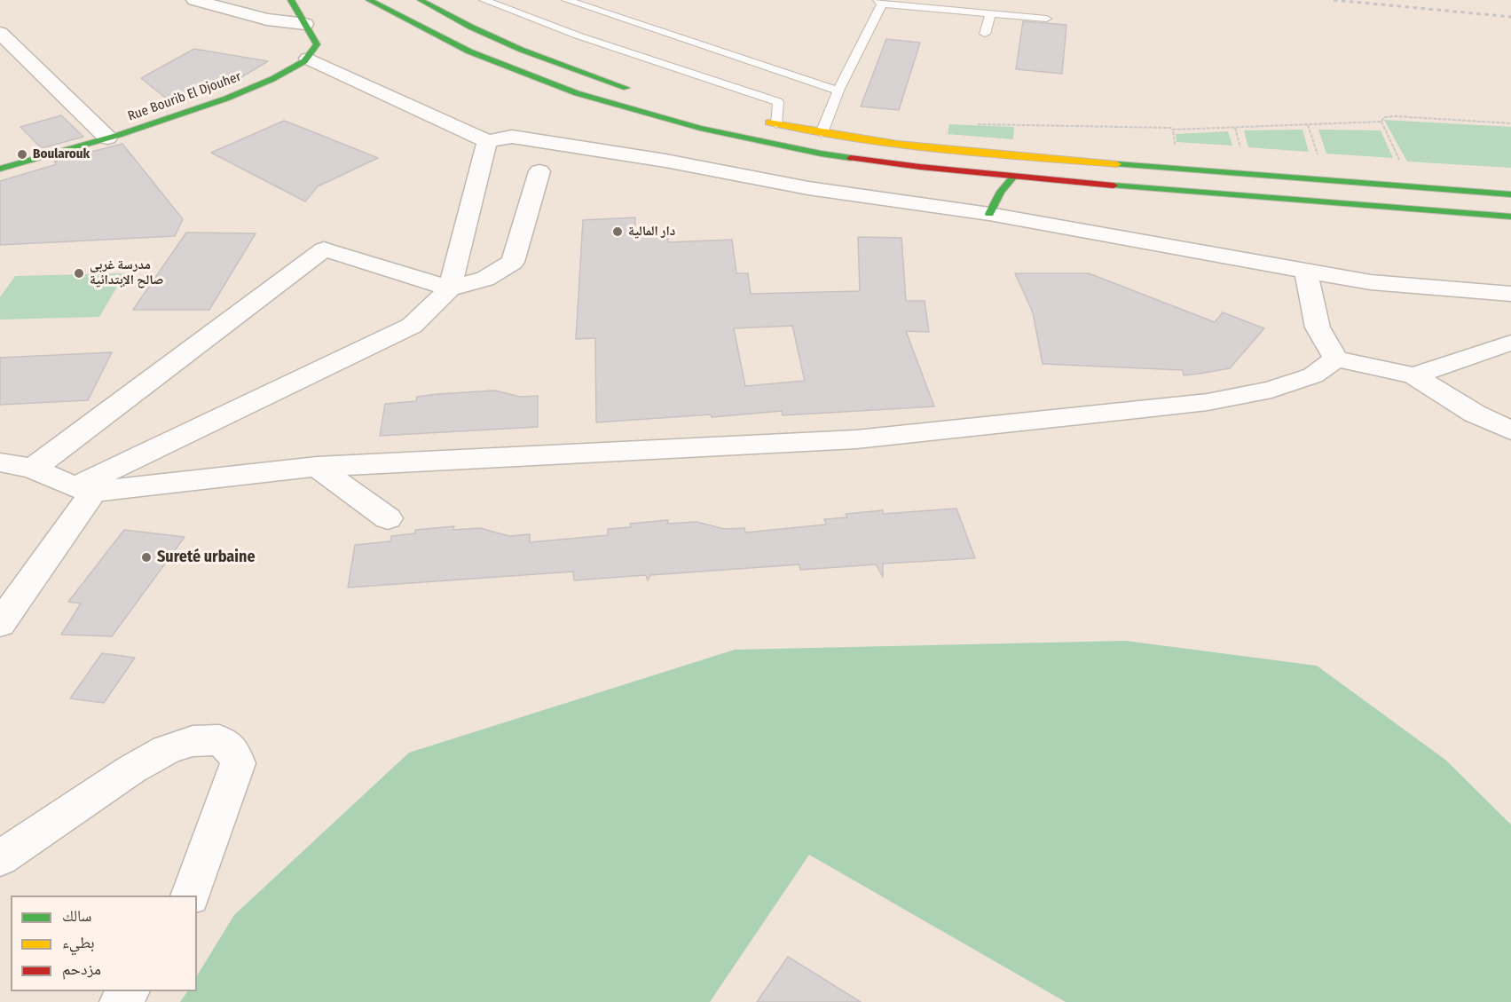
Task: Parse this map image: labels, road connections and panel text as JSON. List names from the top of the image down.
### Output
{
  "streets": {
    "main road": ["Rue Bourib El Djouher"]
  },
  "places": [
    "Boularouk",
    "دار المالية",
    "مدرسة غربي صالح الإبتدائية",
    "Sureté urbaine"
  ],
  "legend": ["سالك", "بطيء", "مزدحم"]
}
